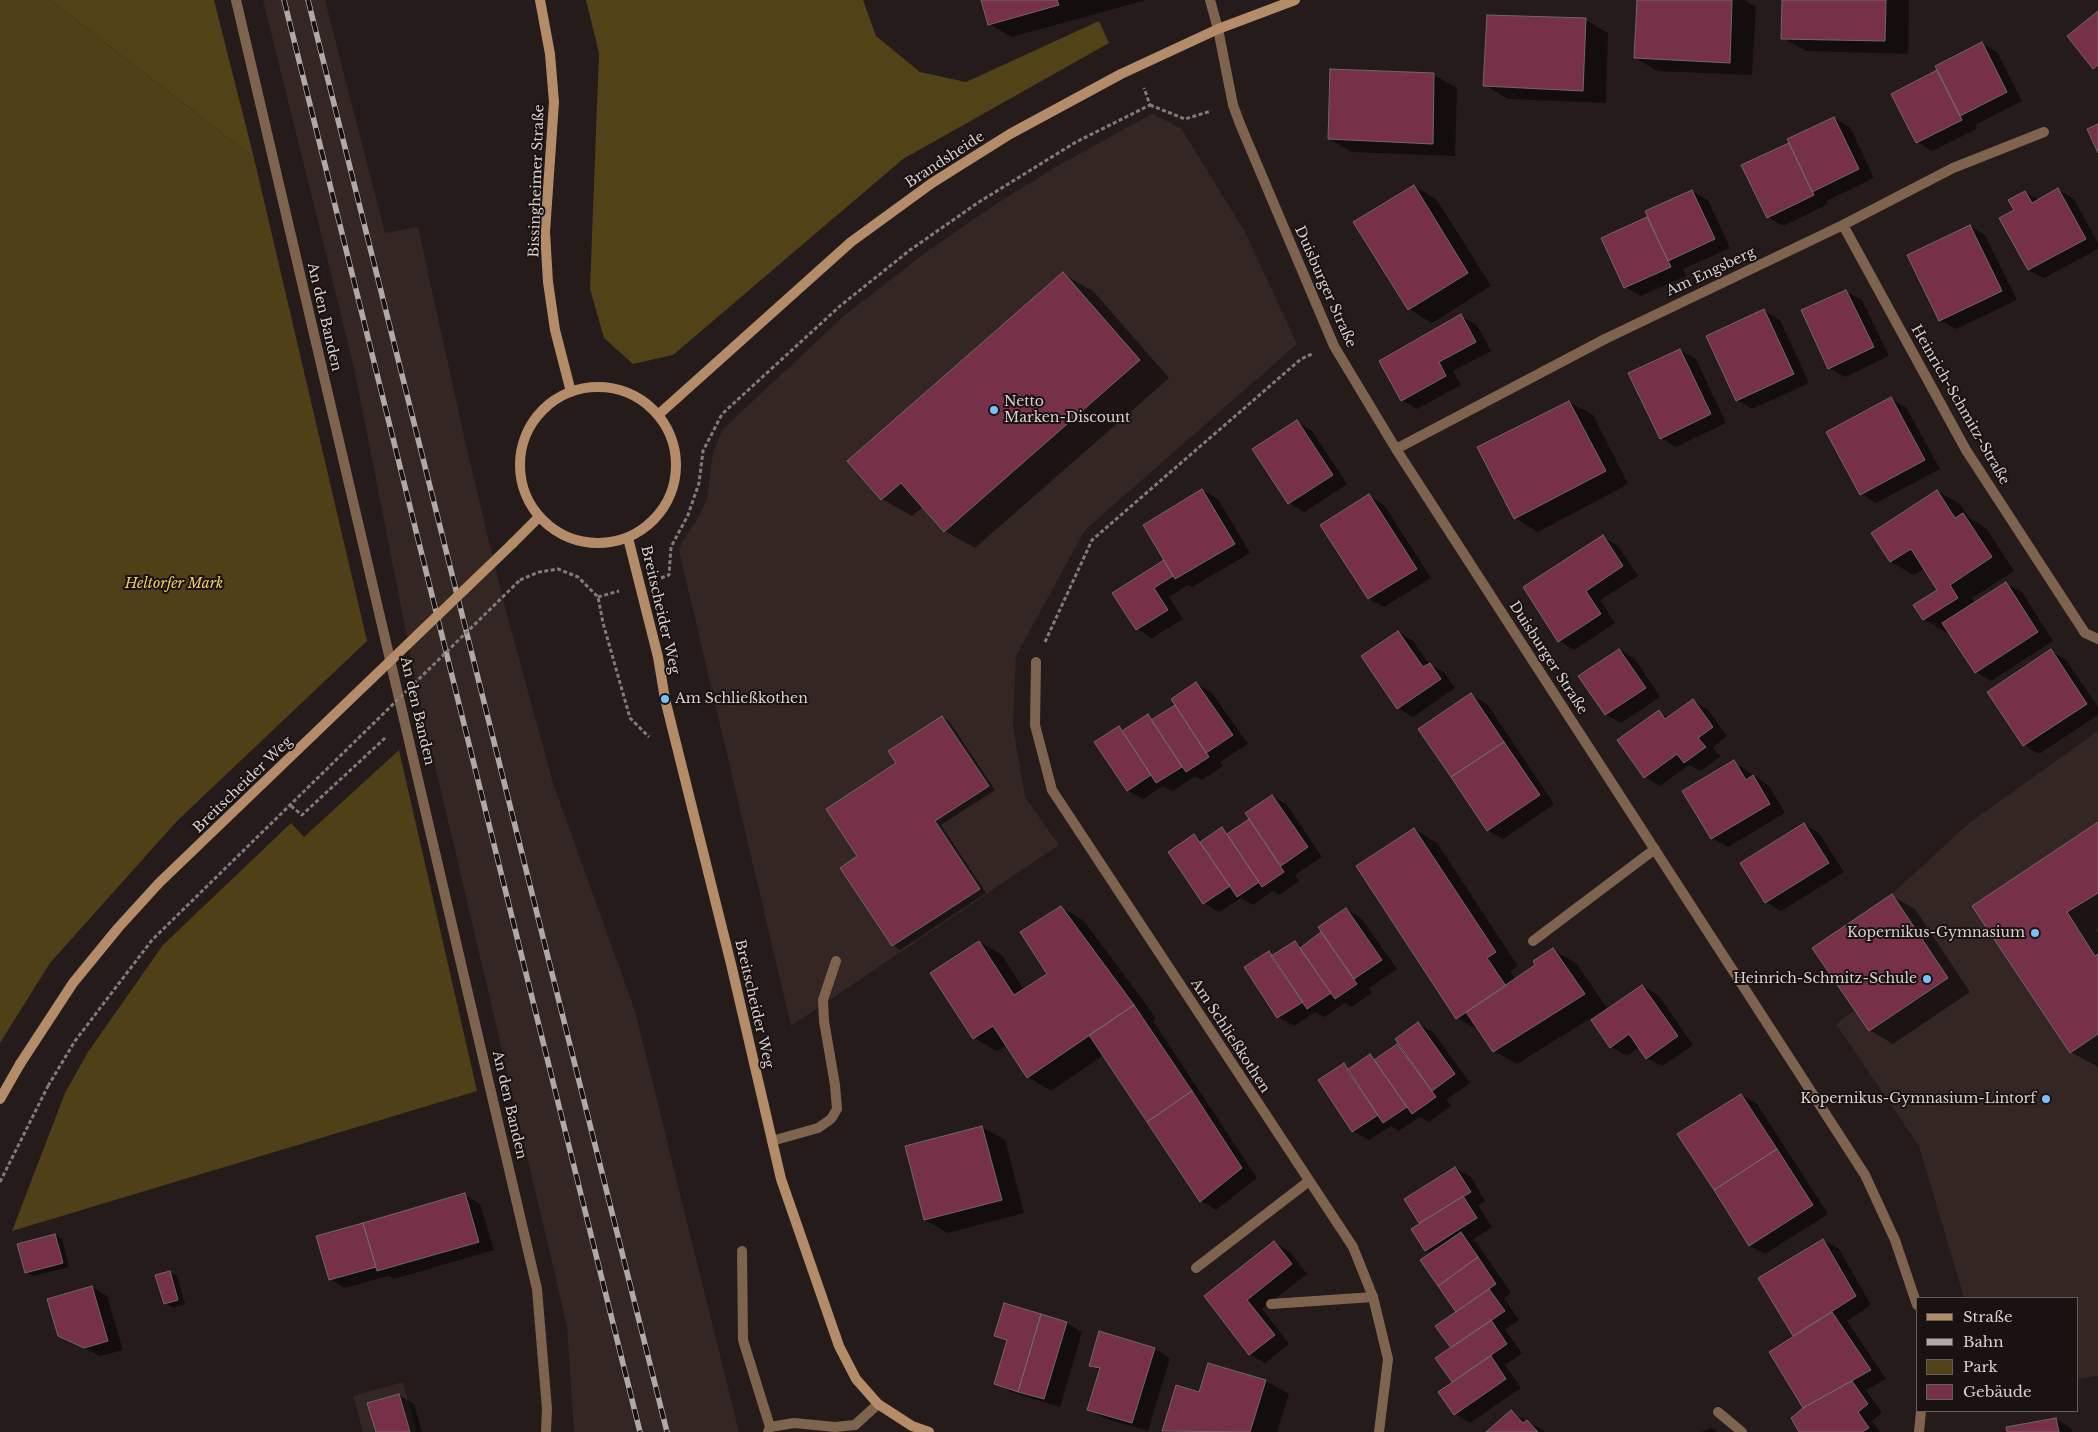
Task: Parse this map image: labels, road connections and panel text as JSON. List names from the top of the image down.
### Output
{
  "streets": {
    "main road": ["Brandsheide", "Bissingheimer Straße", "Breitscheider Weg"],
    "street": [
      "Am Engsberg",
      "Duisburger Straße",
      "An den Banden",
      "Heinrich-Schmitz-Straße",
      "Am Schließkothen"
    ]
  },
  "crossings": [
    ["Brandsheide", "Bissingheimer Straße"],
    ["Brandsheide", "Duisburger Straße"],
    ["Brandsheide", "Breitscheider Weg"],
    ["Bissingheimer Straße", "Breitscheider Weg"],
    ["Am Engsberg", "Duisburger Straße"],
    ["Am Engsberg", "Heinrich-Schmitz-Straße"]
  ],
  "parks": ["Heltorfer Mark"],
  "places": [
    "Netto Marken-Discount",
    "Am Schließkothen",
    "Kopernikus-Gymnasium",
    "Heinrich-Schmitz-Schule",
    "Kopernikus-Gymnasium-Lintorf"
  ],
  "legend": [
    "Straße",
    "Bahn",
    "Park",
    "Gebäude"
  ]
}
